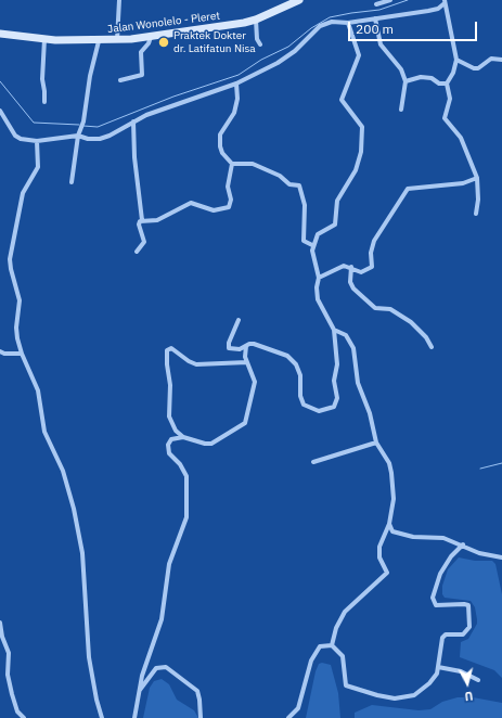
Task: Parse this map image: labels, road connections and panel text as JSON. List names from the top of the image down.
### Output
{
  "streets": {
    "main road": ["Jalan Wonolelo - Pleret"]
  },
  "places": ["Praktek Dokter dr. Latifatun Nisa"],
  "scale_bar": "200 m",
  "north": "bottom"
}
